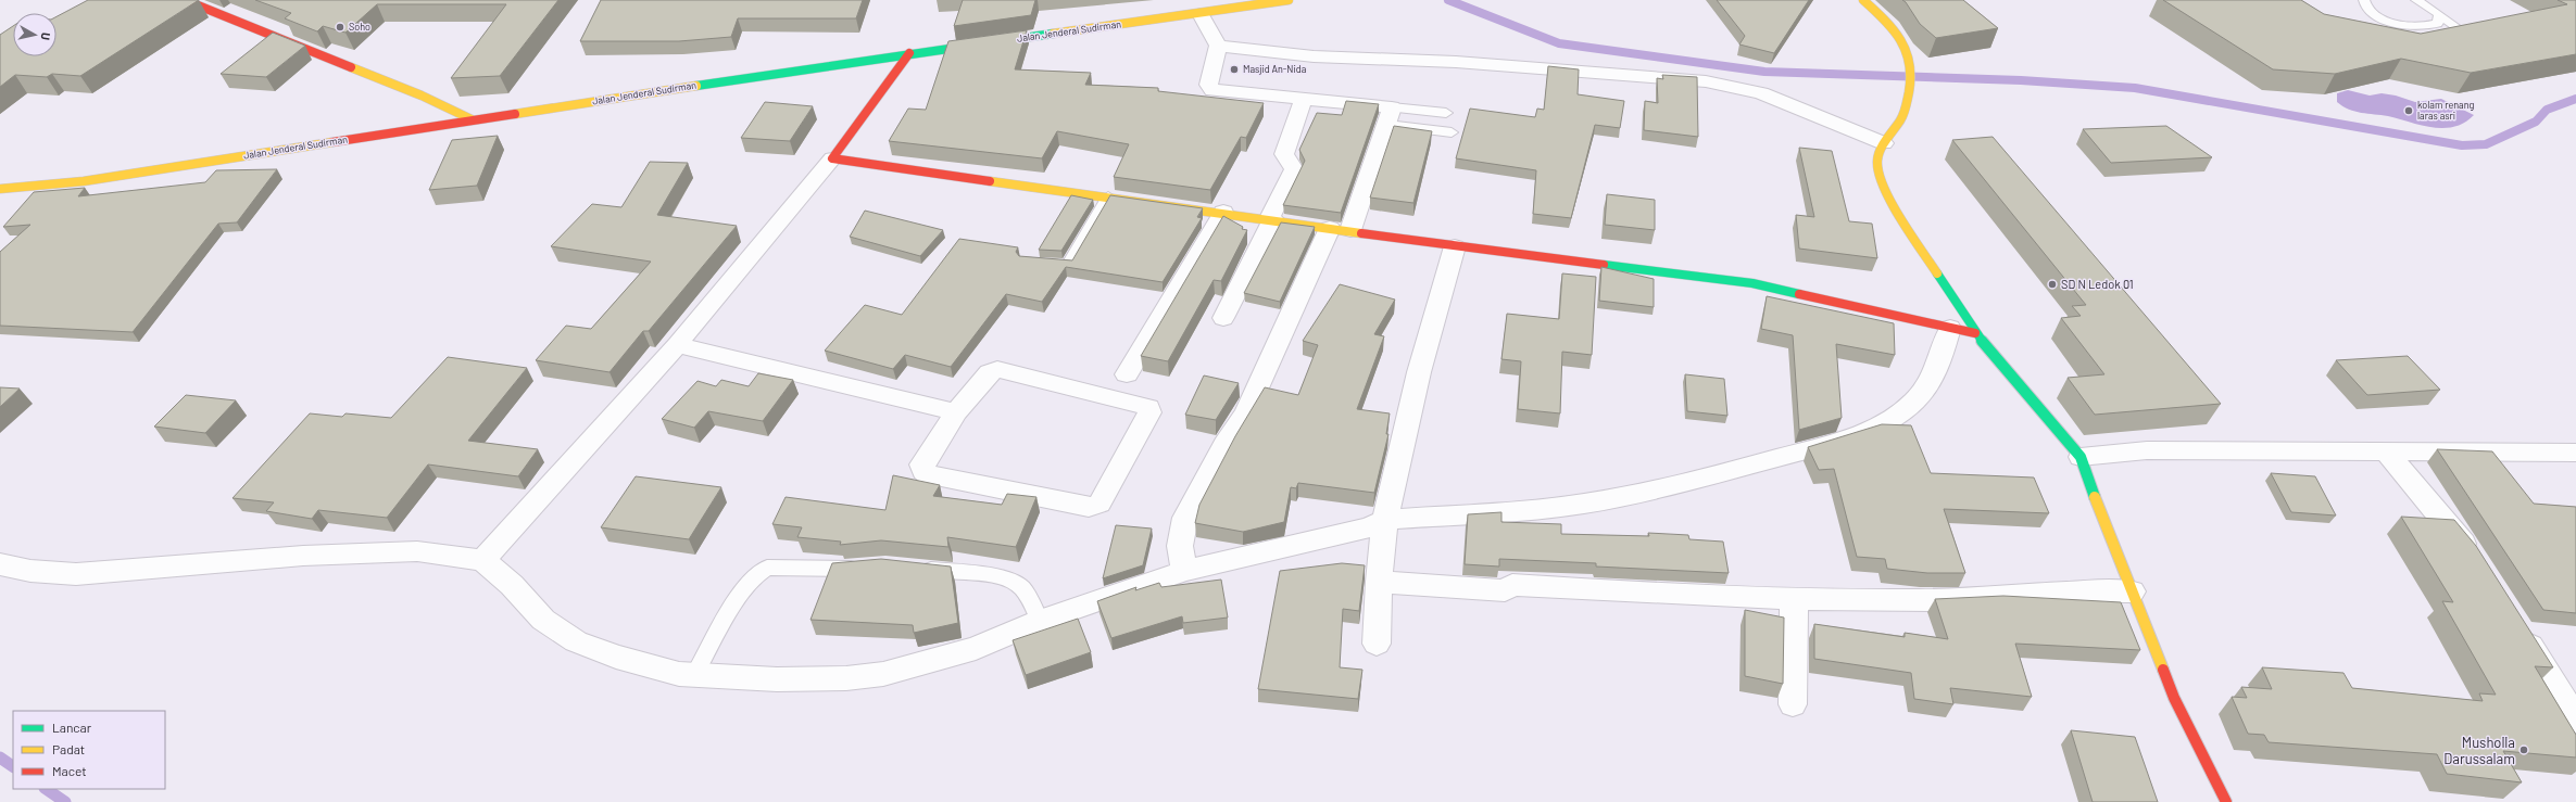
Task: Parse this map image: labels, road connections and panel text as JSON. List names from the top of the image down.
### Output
{
  "streets": {
    "street": ["Jalan Jenderal Sudirman"]
  },
  "places": [
    "Soho",
    "Masjid An-Nida",
    "kolam renang laras asri",
    "SD N Ledok 01",
    "Musholla Darussalam"
  ],
  "legend": ["Lancar", "Padat", "Macet"],
  "north": "right"
}
